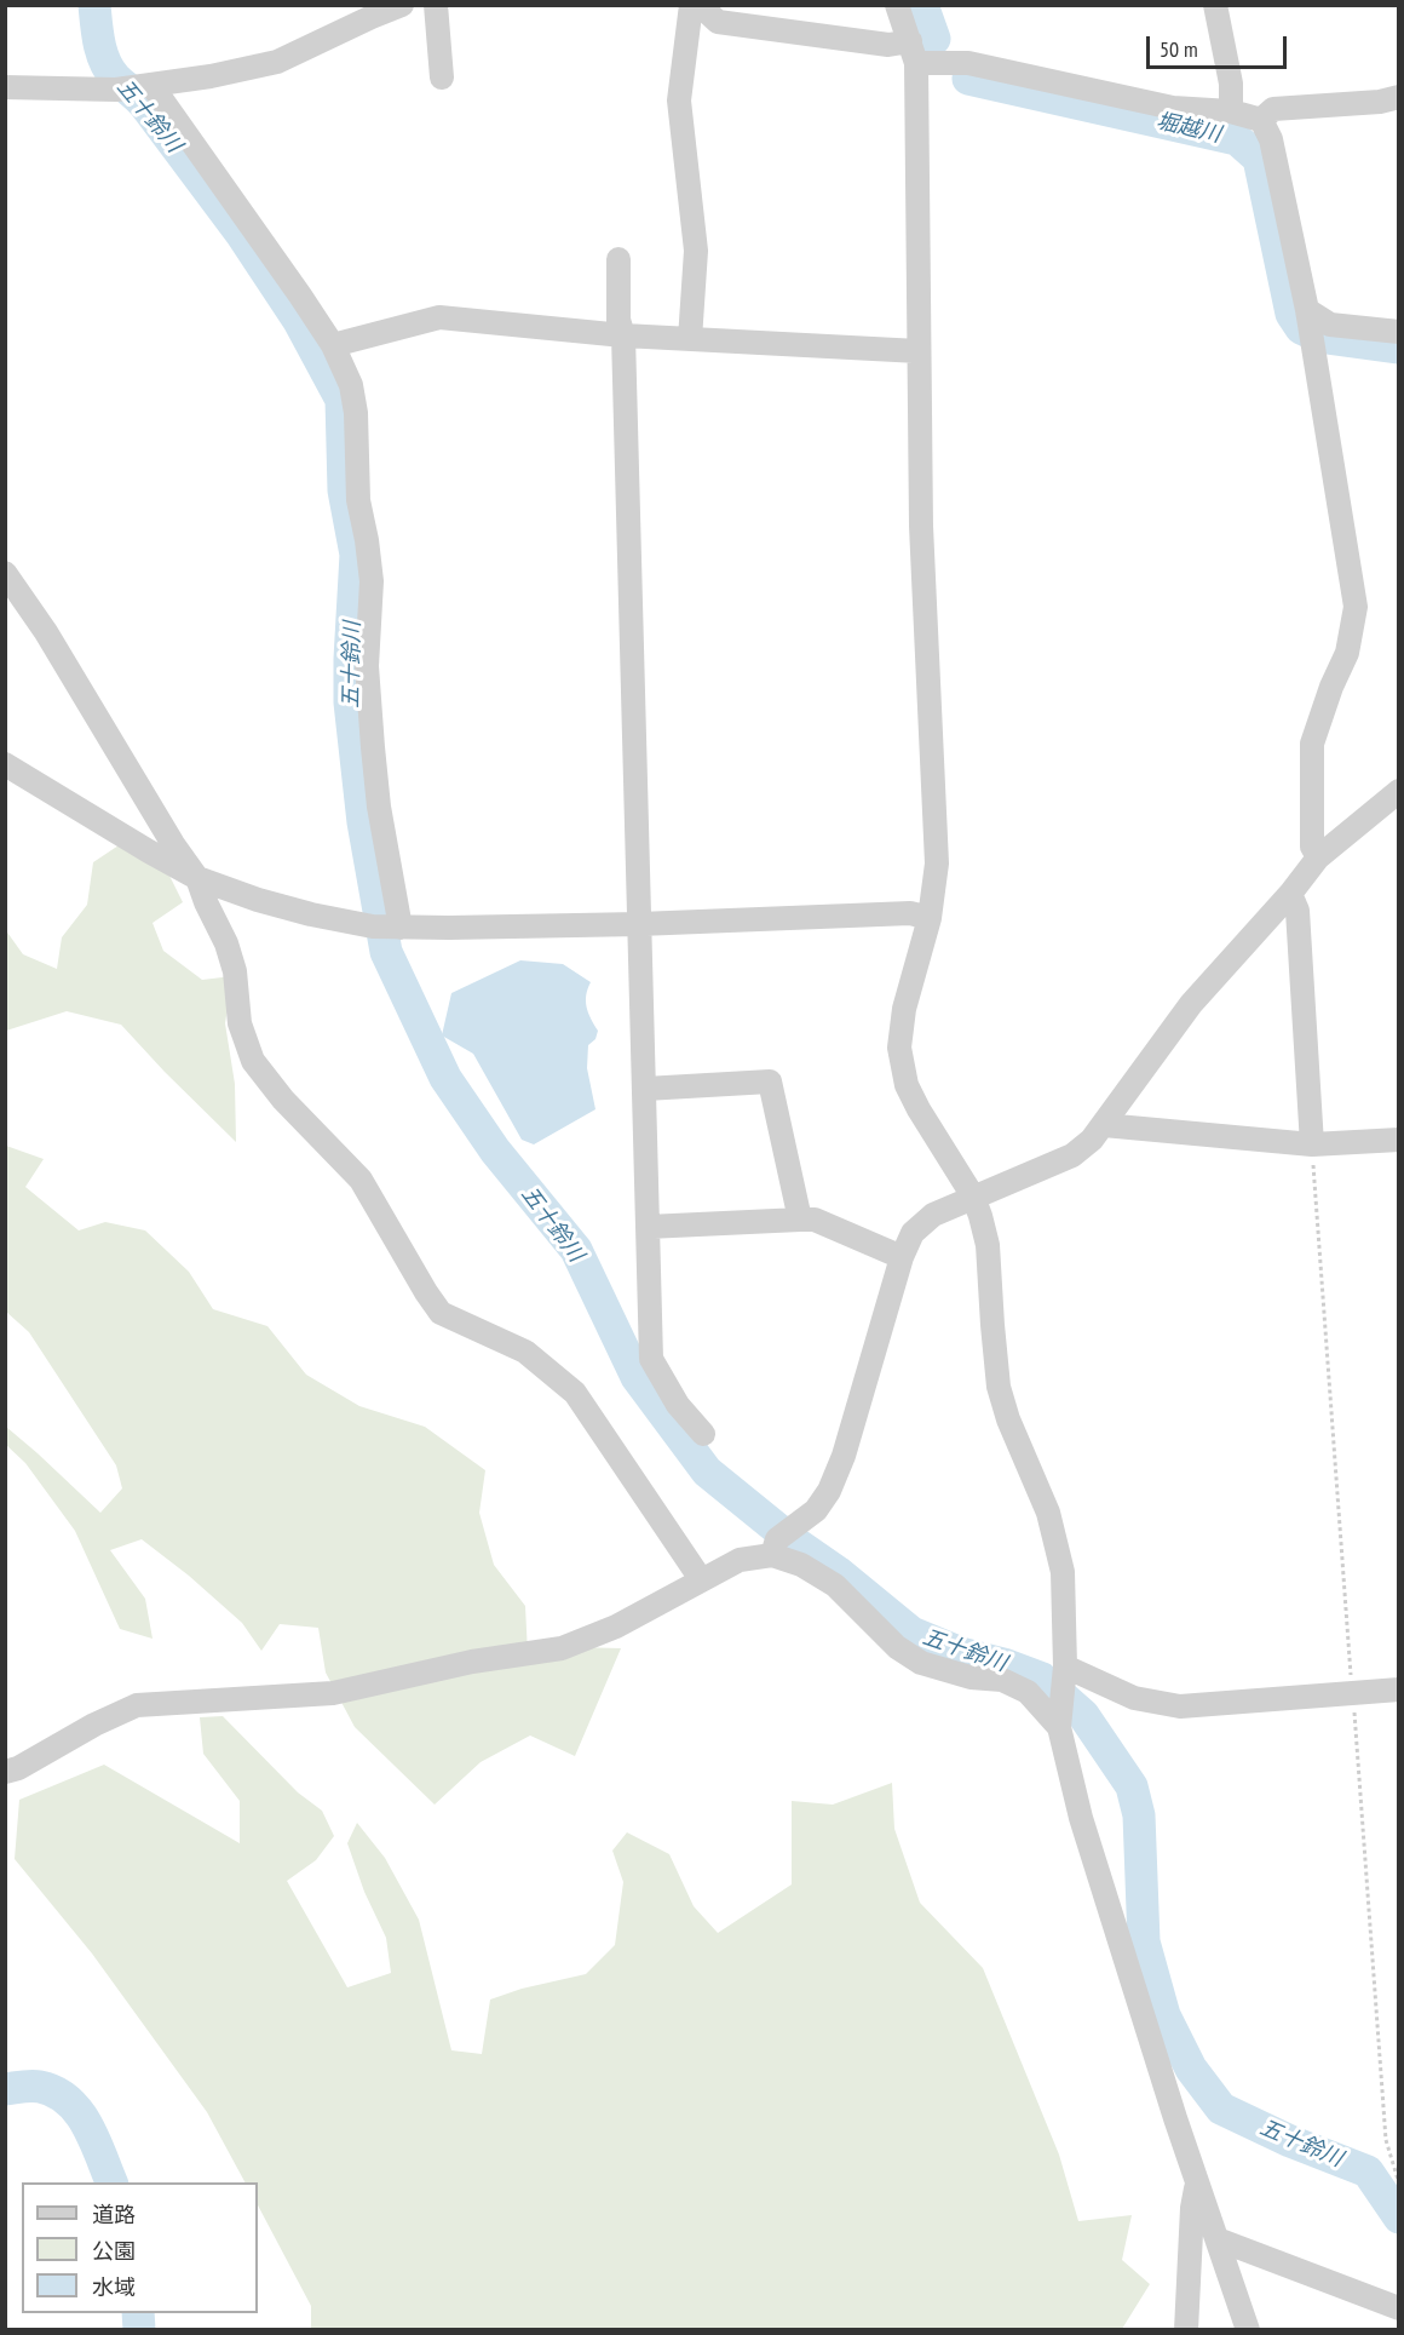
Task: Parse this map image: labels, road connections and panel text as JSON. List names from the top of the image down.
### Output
{
  "water": ["五十鈴川", "堀越川"],
  "legend": ["道路", "公園", "水域"],
  "scale_bar": "50 m"
}
